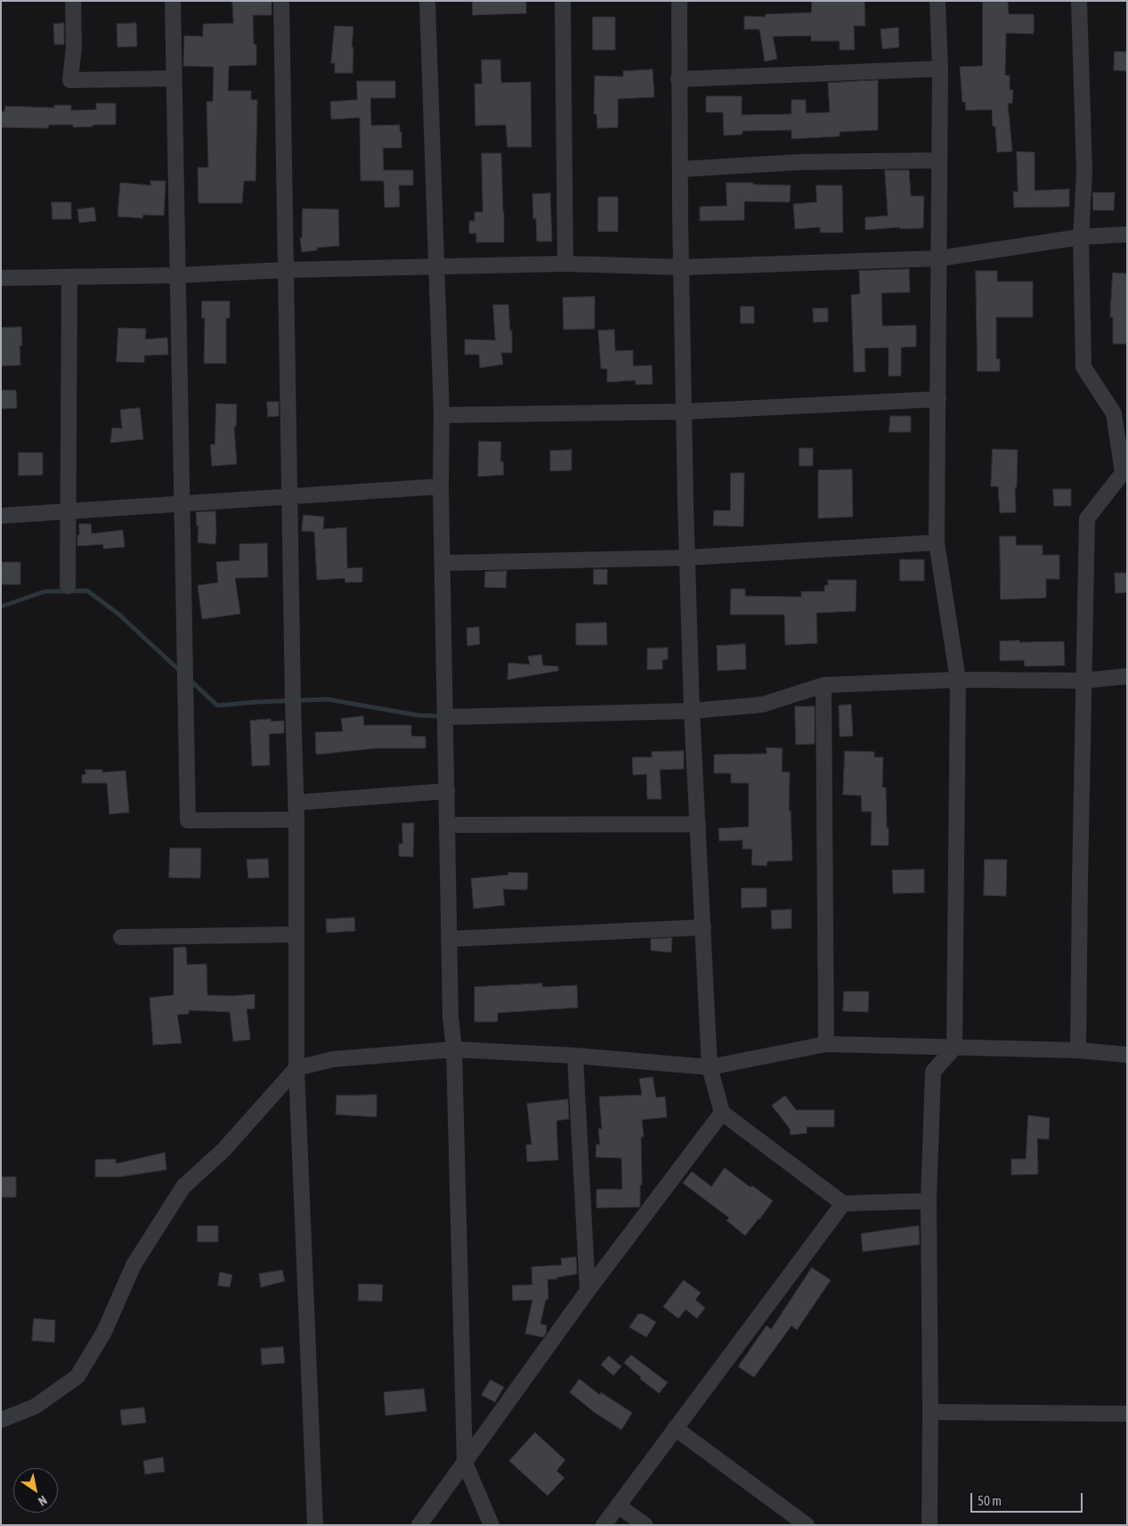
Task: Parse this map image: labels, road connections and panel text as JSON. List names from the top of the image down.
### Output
{
  "scale_bar": "50 m",
  "north": "bottom right"
}
